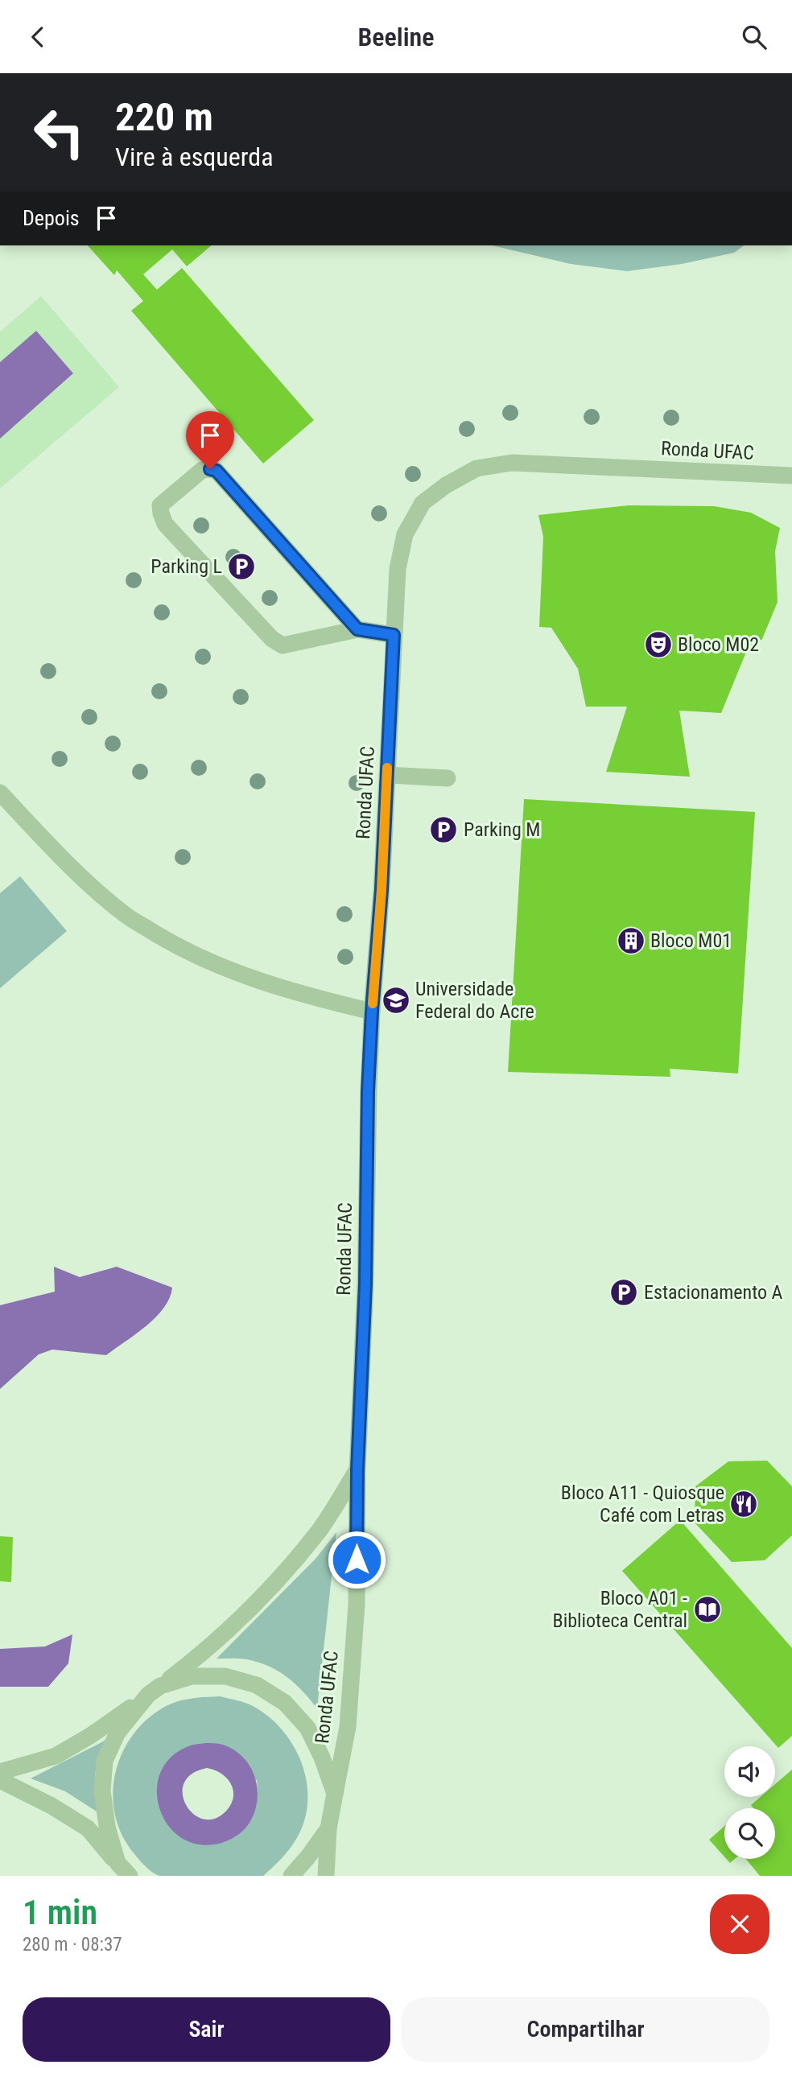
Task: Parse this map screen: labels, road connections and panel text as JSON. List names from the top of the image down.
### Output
{
  "streets": {
    "street": ["Ronda UFAC"]
  },
  "places": {
    "parking": ["Parking L", "Parking M", "Estacionamento A"],
    "theatre": ["Bloco M02"],
    "building": ["Bloco M01"],
    "school or university": ["Universidade Federal do Acre"],
    "restaurant": ["Bloco A11 - Quiosque Café com Letras"],
    "library": ["Bloco A01 - Biblioteca Central"]
  },
  "page": {
    "header": "Beeline",
    "turn": ["220 m", "Vire à esquerda"],
    "then": "Depois",
    "heading": ["1 min", "280 m · 08:37"],
    "buttons": ["Sair", "Compartilhar"]
  }
}
